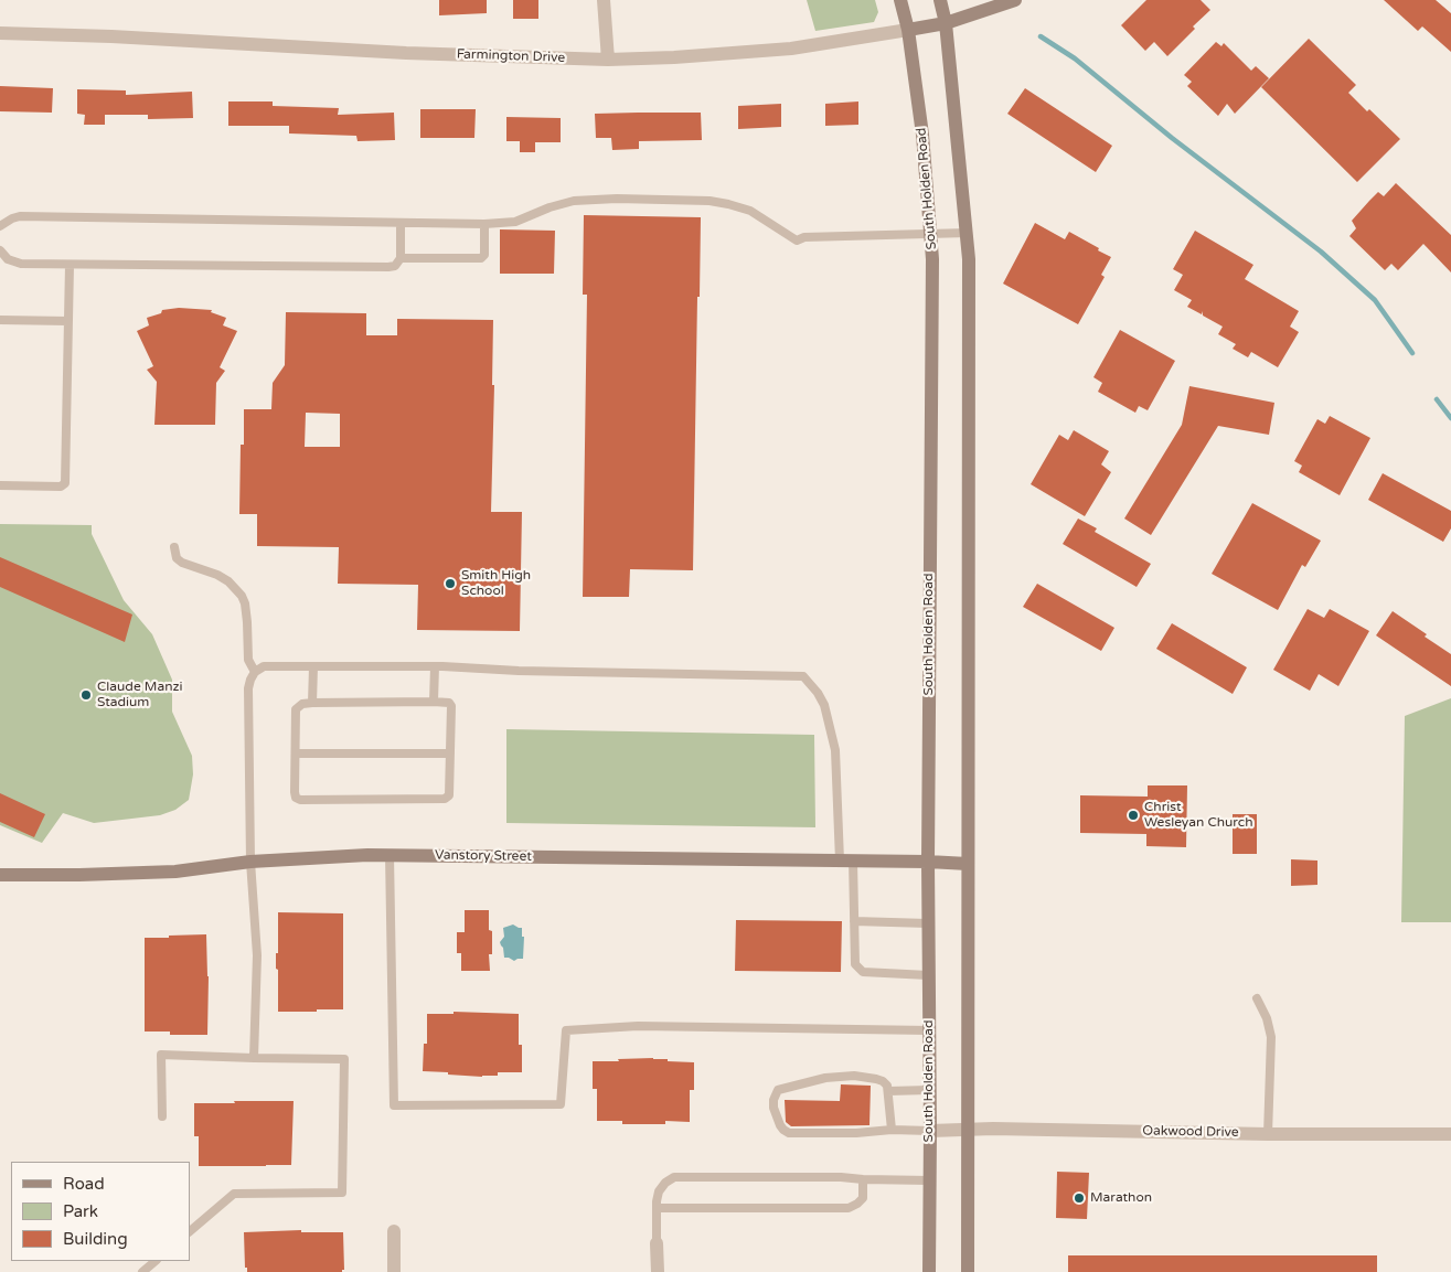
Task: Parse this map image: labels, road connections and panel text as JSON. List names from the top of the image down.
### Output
{
  "streets": {
    "main road": ["Farmington Drive", "South Holden Road", "Vanstory Street"],
    "street": ["Oakwood Drive"]
  },
  "crossings": [
    ["Farmington Drive", "South Holden Road"],
    ["South Holden Road", "Vanstory Street"],
    ["South Holden Road", "Oakwood Drive"]
  ],
  "places": [
    "Smith High School",
    "Claude Manzi Stadium",
    "Christ Wesleyan Church",
    "Marathon"
  ],
  "legend": ["Road", "Park", "Building"]
}
